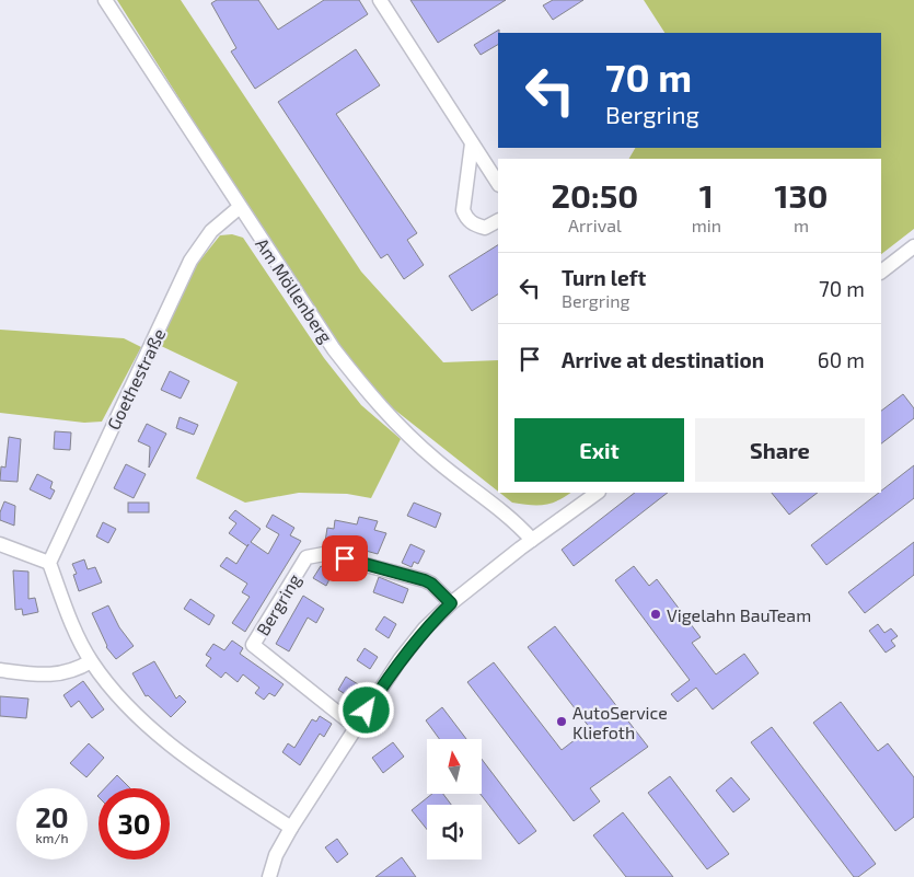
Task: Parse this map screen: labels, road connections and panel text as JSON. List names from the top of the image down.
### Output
{
  "streets": {
    "street": ["Am Möllenberg", "Goethestraße", "Bergring"]
  },
  "crossings": [
    ["Am Möllenberg", "Goethestraße"]
  ],
  "places": ["Vigelahn BauTeam", "AutoService Kliefoth"],
  "north": "top",
  "page": {
    "turn": ["70 m", "Bergring"],
    "eta": [
      "20:50",
      "Arrival",
      "1",
      "min",
      "130",
      "m"
    ],
    "list": [
      {
        "name": "Turn left",
        "note": "Bergring",
        "value": "70 m"
      },
      {
        "name": "Arrive at destination",
        "value": "60 m"
      }
    ],
    "buttons": ["Exit", "Share"],
    "speed": "20 km/h",
    "limit": "30"
  }
}
